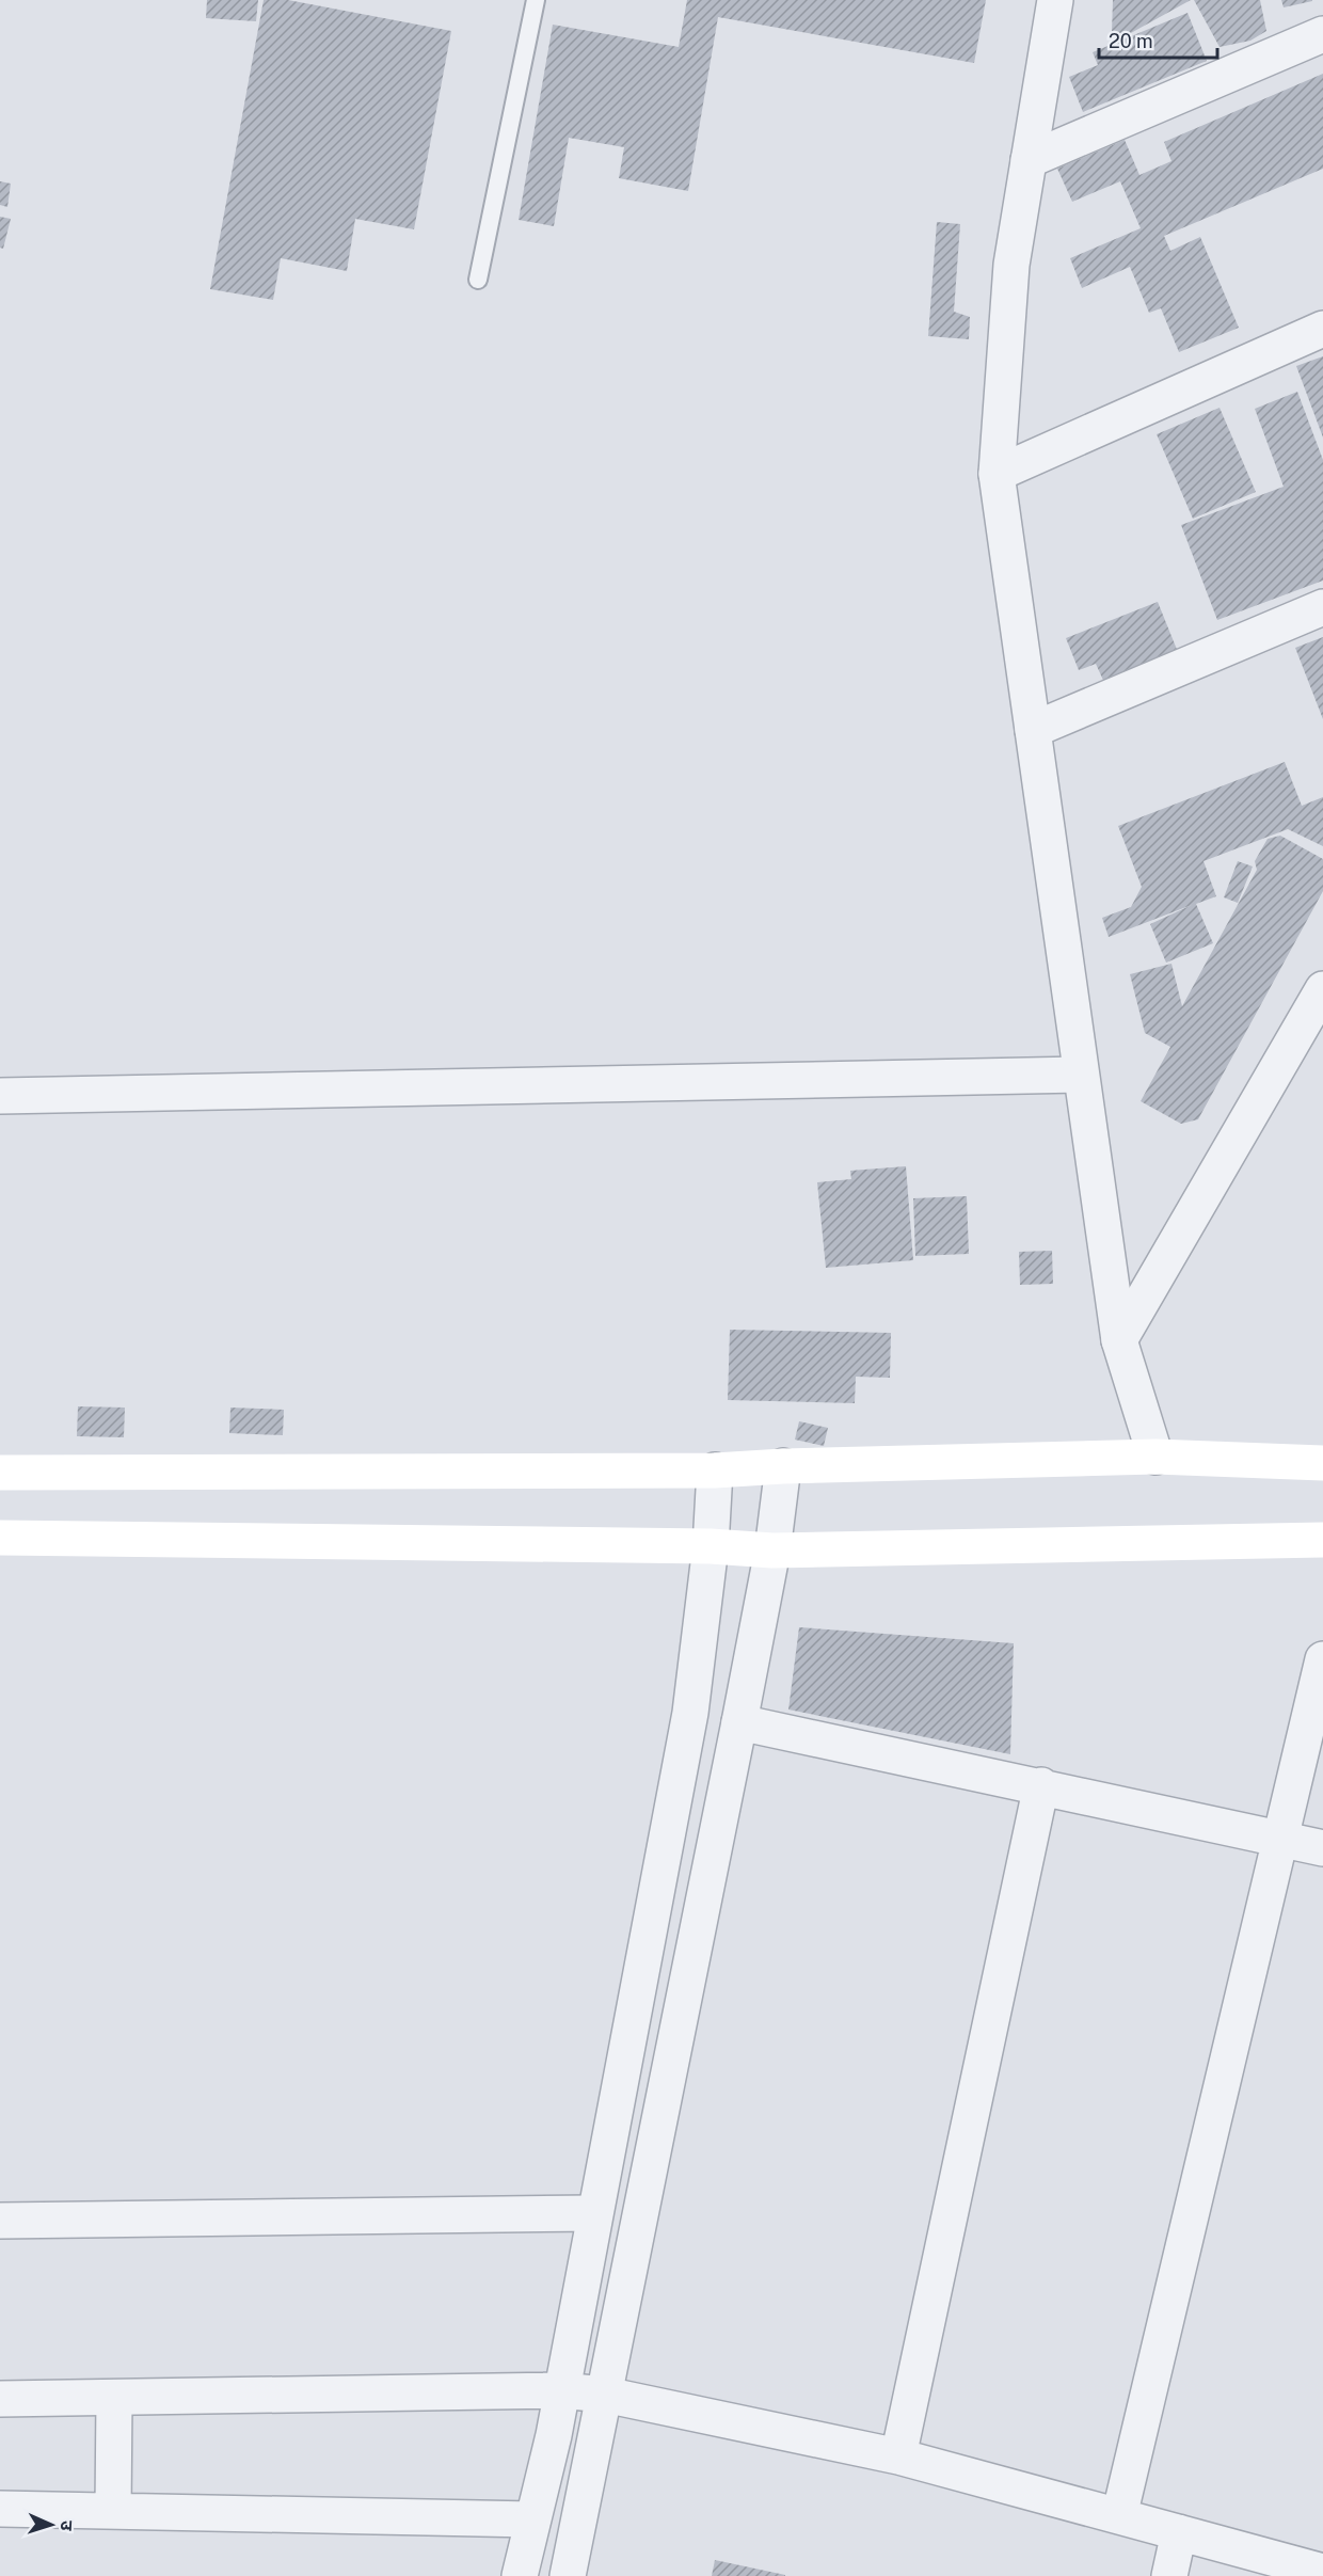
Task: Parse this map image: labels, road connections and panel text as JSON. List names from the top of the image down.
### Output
{
  "scale_bar": "20 m",
  "north": "right"
}
